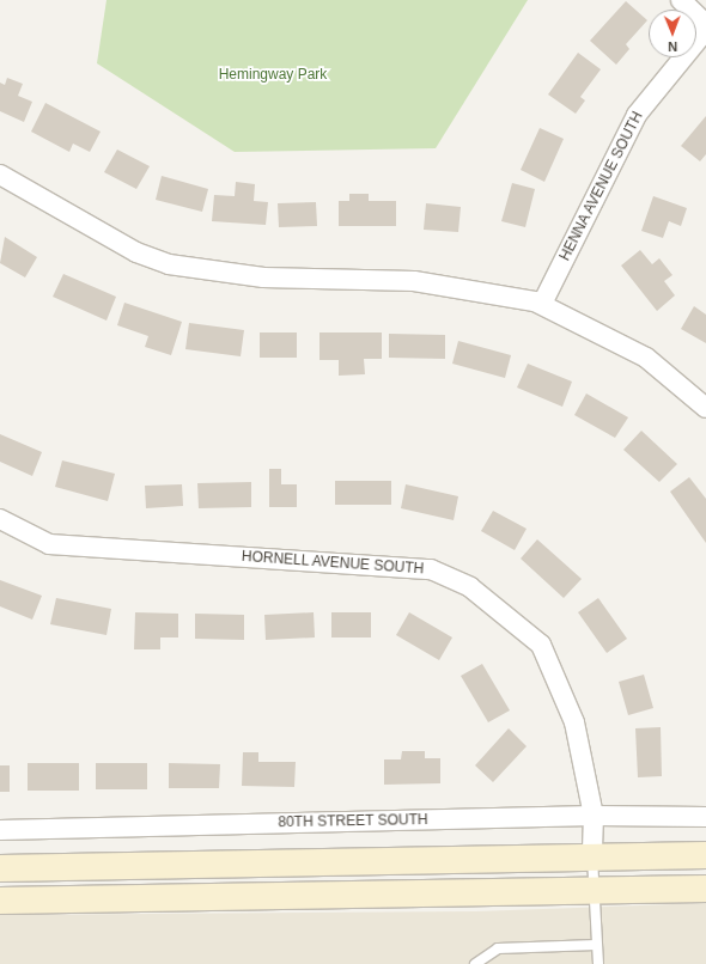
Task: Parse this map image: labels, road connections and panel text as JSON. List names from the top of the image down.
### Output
{
  "streets": {
    "street": ["HENNA AVENUE SOUTH", "HORNELL AVENUE SOUTH", "80TH STREET SOUTH"]
  },
  "crossings": [
    ["HORNELL AVENUE SOUTH", "80TH STREET SOUTH"]
  ],
  "parks": ["Hemingway Park"],
  "north": "bottom"
}
